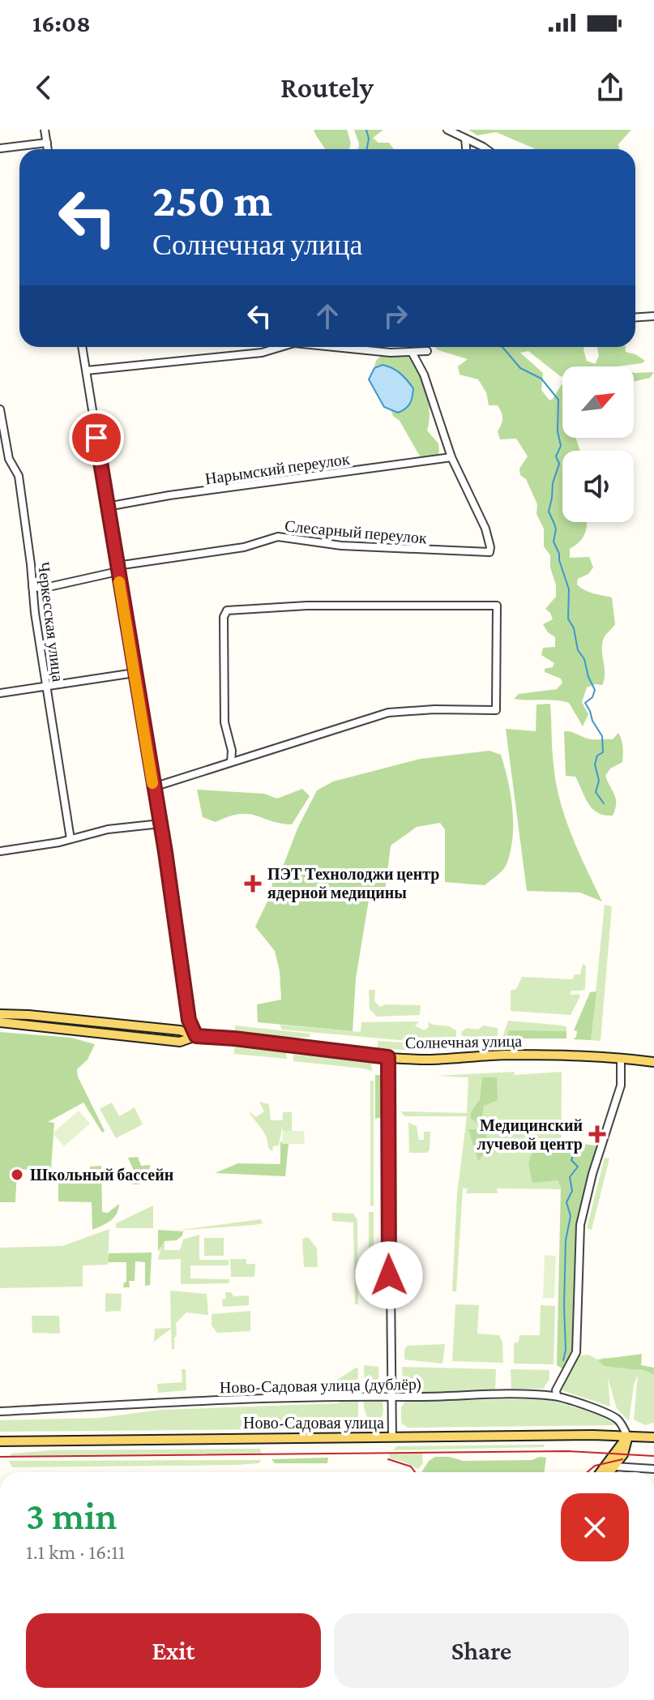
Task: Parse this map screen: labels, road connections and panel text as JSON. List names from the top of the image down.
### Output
{
  "streets": {
    "main road": ["Солнечная улица", "Ново-Садовая улица"],
    "street": [
      "Нарымский переулок",
      "Слесарный переулок",
      "Черкесская улица",
      "Ново-Садовая улица (дублёр)"
    ]
  },
  "crossings": [
    ["Нарымский переулок", "Слесарный переулок"],
    ["Слесарный переулок", "Черкесская улица"],
    ["Ново-Садовая улица (дублёр)", "Ново-Садовая улица"]
  ],
  "places": {
    "health": ["ПЭТ Технолоджи центр ядерной медицины", "Медицинский лучевой центр"],
    "other": ["Школьный бассейн"]
  },
  "north": "top right",
  "page": {
    "status": "16:08",
    "header": "Routely",
    "turn": ["250 m", "Солнечная улица"],
    "heading": ["3 min", "1.1 km · 16:11"],
    "buttons": ["Exit", "Share"]
  }
}
